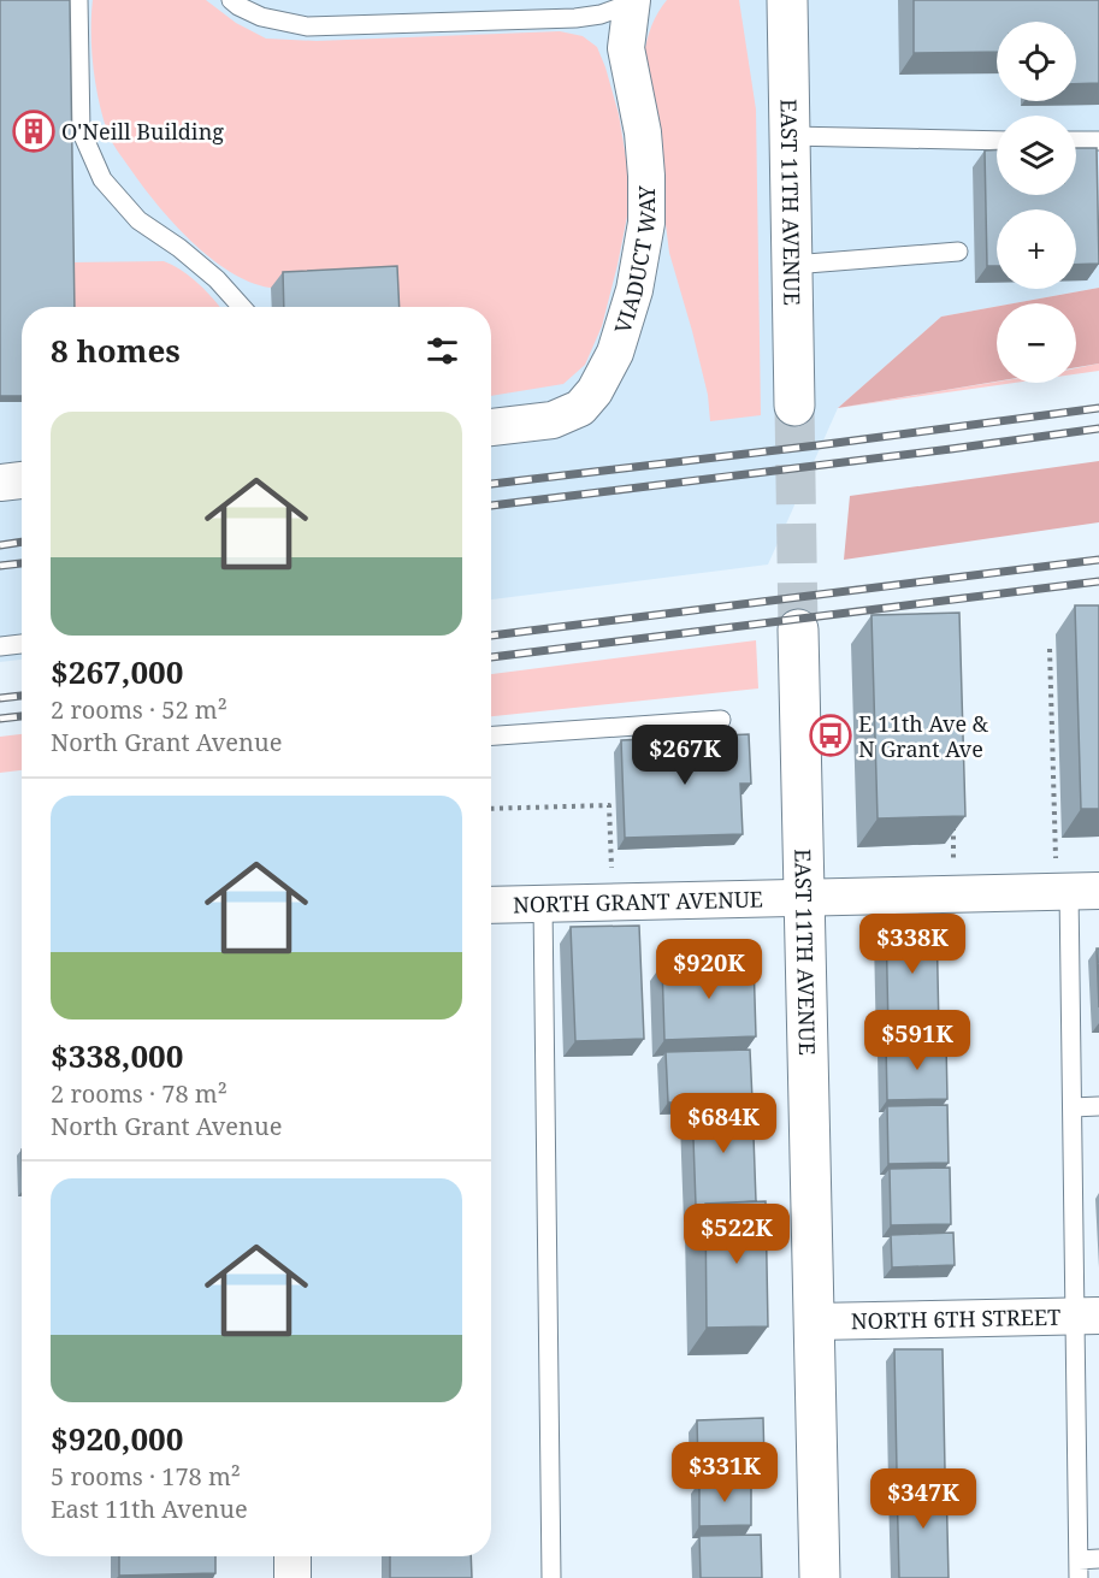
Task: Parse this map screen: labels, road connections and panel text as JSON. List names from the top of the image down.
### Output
{
  "streets": {
    "street": [
      "EAST 11TH AVENUE",
      "VIADUCT WAY",
      "NORTH GRANT AVENUE",
      "NORTH 6TH STREET"
    ]
  },
  "crossings": [
    ["EAST 11TH AVENUE", "NORTH GRANT AVENUE"],
    ["EAST 11TH AVENUE", "NORTH 6TH STREET"]
  ],
  "places": {
    "building": ["O'Neill Building"],
    "bus stop": ["E 11th Ave & N Grant Ave"]
  },
  "page": {
    "map_buttons": ["+", "−"],
    "heading": "8 homes",
    "list": [
      {
        "name": "$267,000",
        "note": "2 rooms · 52 m² · North Grant Avenue"
      },
      {
        "name": "$338,000",
        "note": "2 rooms · 78 m² · North Grant Avenue"
      },
      {
        "name": "$920,000",
        "note": "5 rooms · 178 m² · East 11th Avenue"
      }
    ],
    "price": [
      "$267K",
      "$338K",
      "$920K",
      "$591K",
      "$684K",
      "$522K",
      "$331K",
      "$347K"
    ]
  }
}
